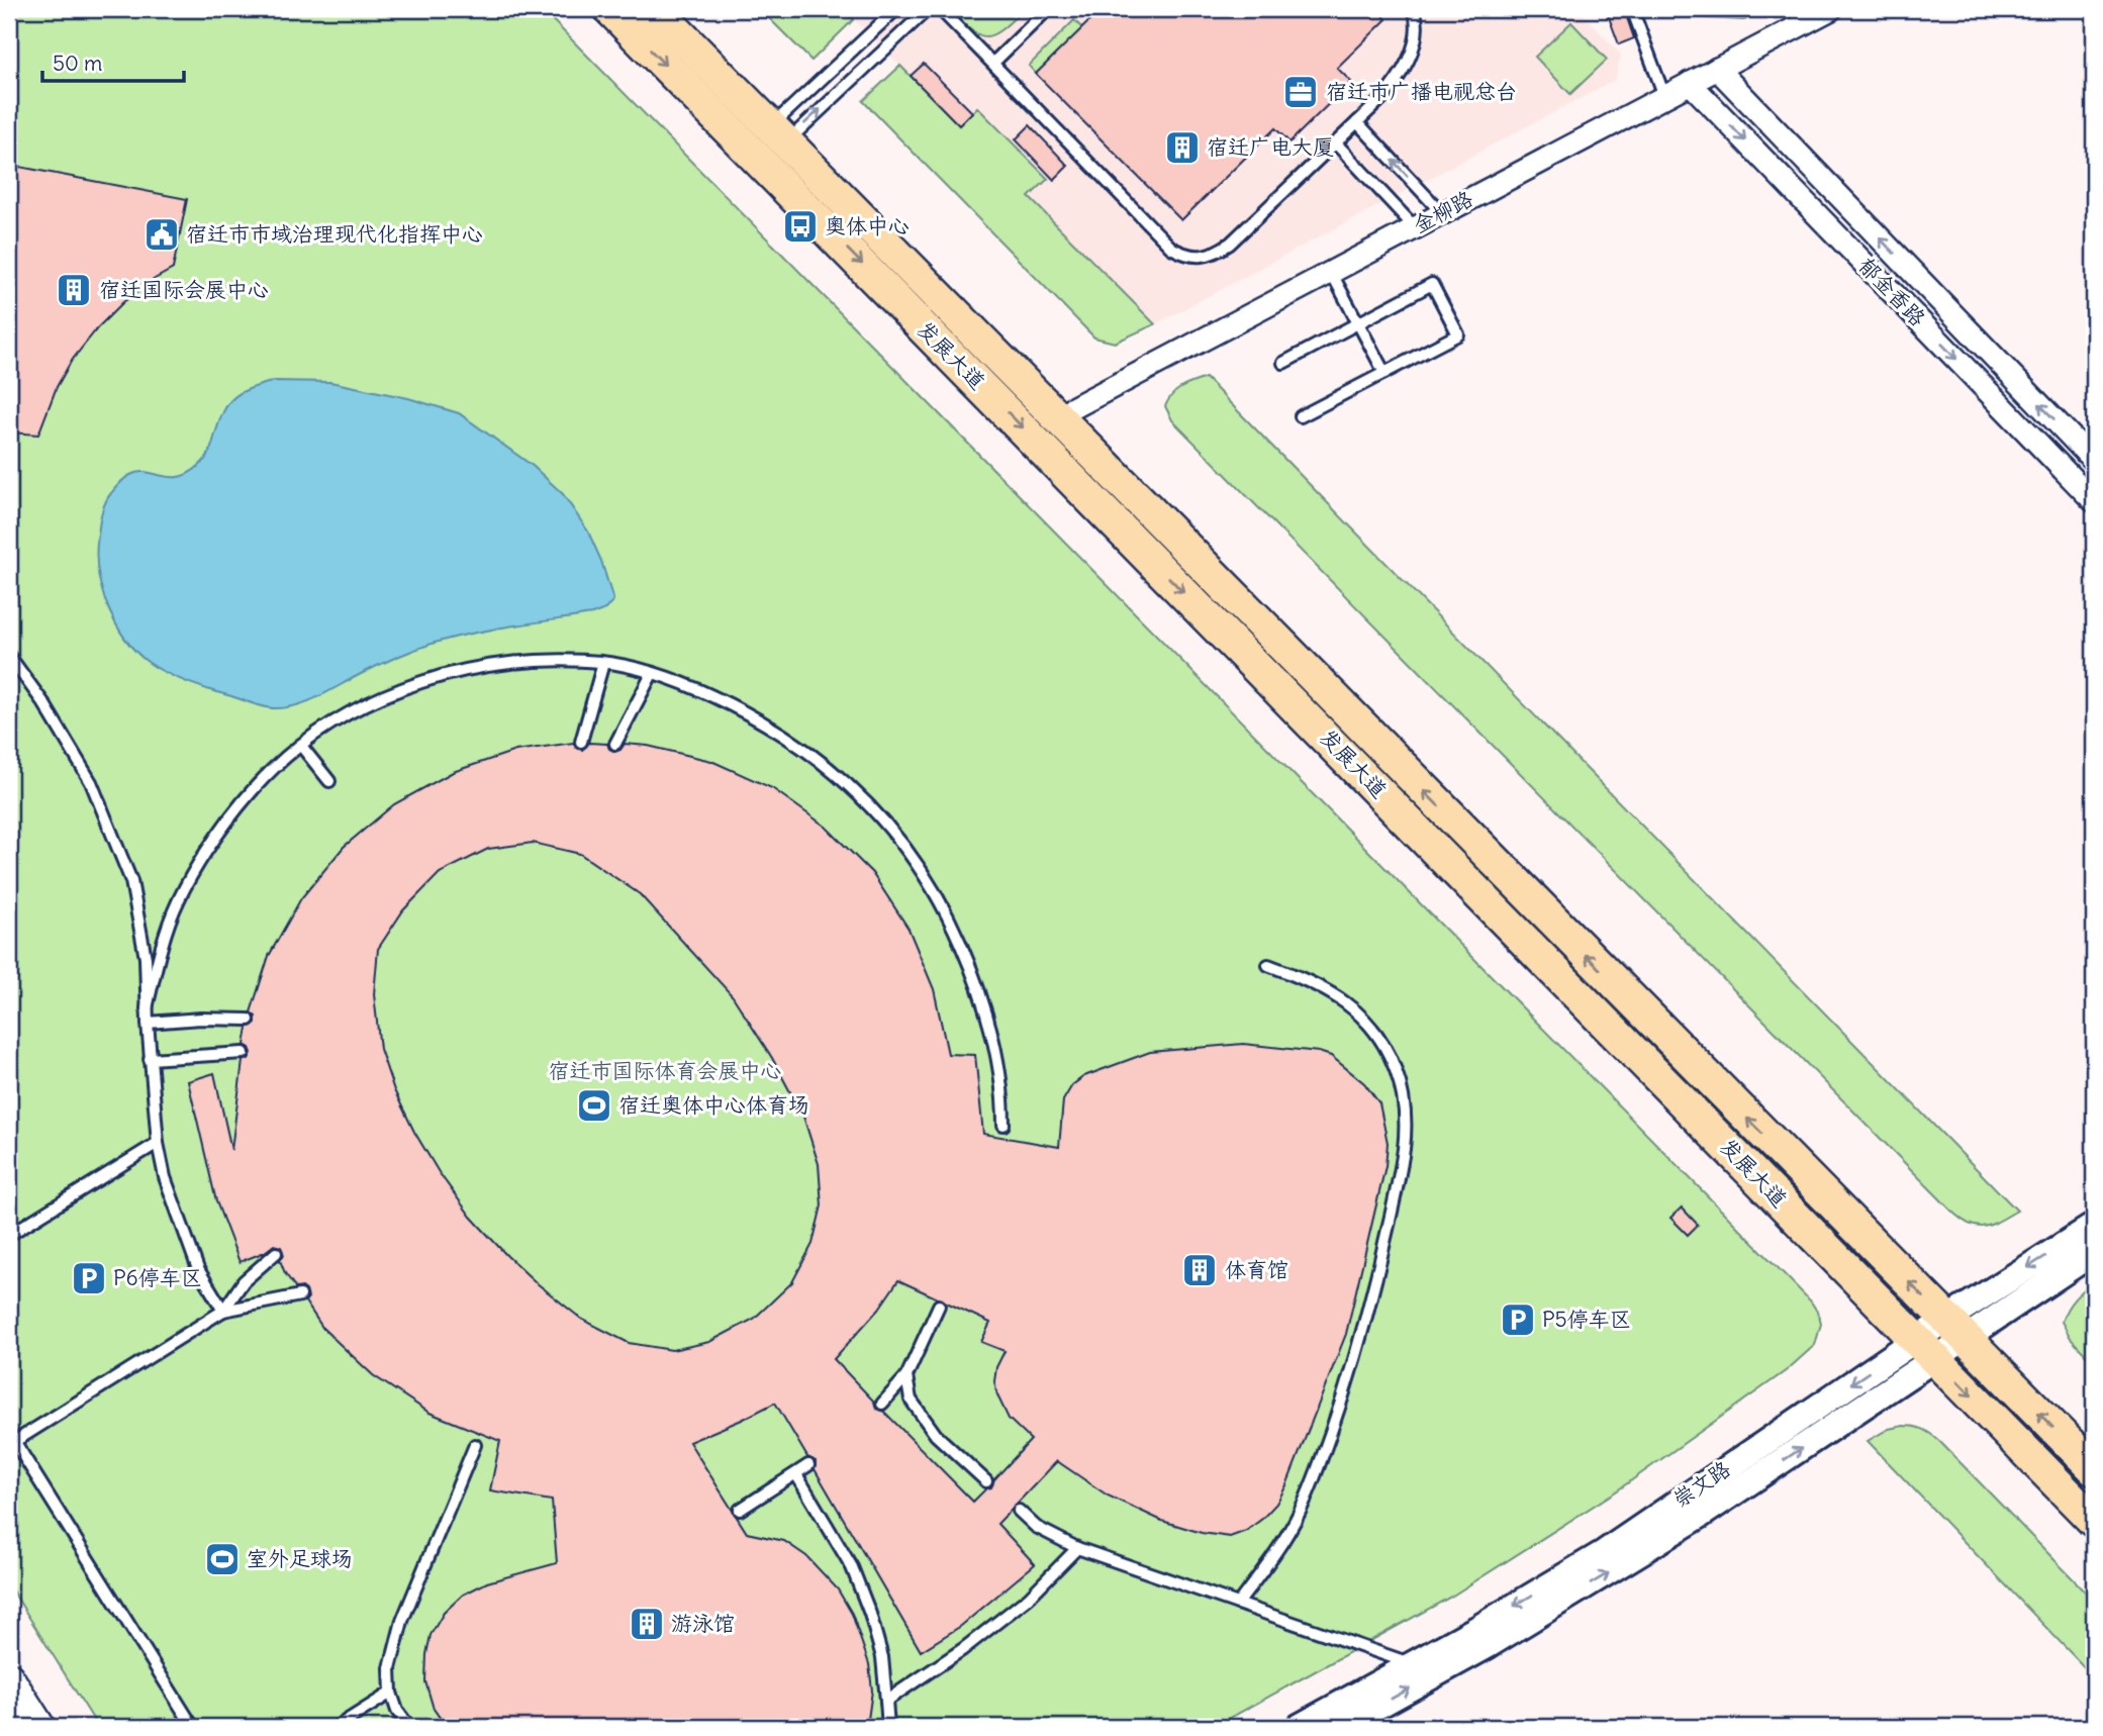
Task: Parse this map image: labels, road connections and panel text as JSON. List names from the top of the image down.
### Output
{
  "streets": {
    "main road": ["发展大道"],
    "street": ["金柳路", "郁金香路", "崇文路"]
  },
  "crossings": [
    ["金柳路", "郁金香路"],
    ["金柳路", "发展大道"],
    ["发展大道", "崇文路"]
  ],
  "parks": ["宿迁市国际体育会展中心"],
  "places": {
    "office": ["宿迁市广播电视总台"],
    "building": [
      "宿迁广电大厦",
      "宿迁国际会展中心",
      "体育馆",
      "游泳馆"
    ],
    "bus stop": ["奥体中心"],
    "public building": ["宿迁市市域治理现代化指挥中心"],
    "sports": ["宿迁奥体中心体育场", "室外足球场"],
    "parking": ["P6停车区", "P5停车区"]
  },
  "scale_bar": "50 m"
}
